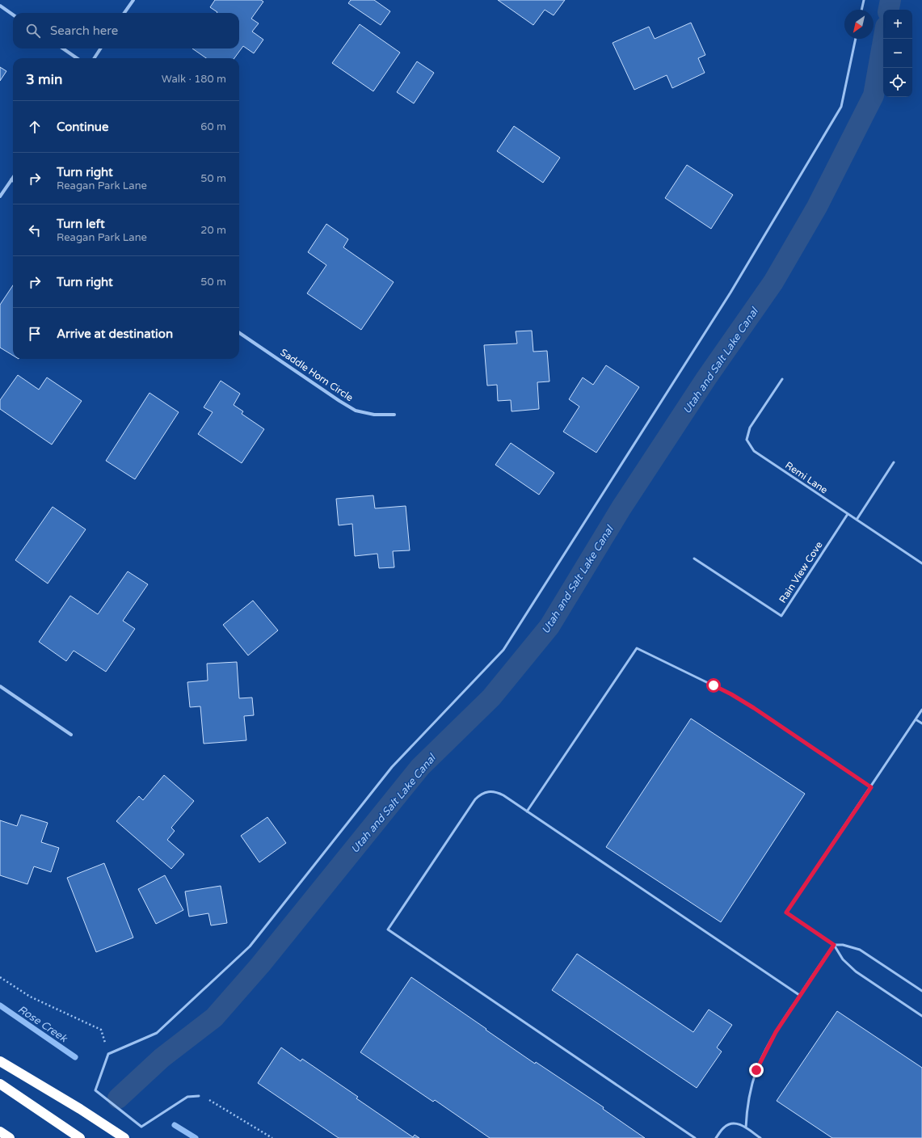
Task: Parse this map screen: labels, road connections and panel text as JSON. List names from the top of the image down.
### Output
{
  "streets": {
    "street": ["Saddle Horn Circle"],
    "lane": ["Remi Lane", "Rain View Cove"]
  },
  "crossings": [
    ["Remi Lane", "Rain View Cove"]
  ],
  "water": ["Utah and Salt Lake Canal", "Rose Creek"],
  "north": "bottom left",
  "page": {
    "map_buttons": ["+", "−"],
    "search": "Search here",
    "heading": ["3 min", "Walk · 180 m"],
    "list": [
      ["Continue", "60 m"],
      ["Turn right", "Reagan Park Lane", "50 m"],
      ["Turn left", "Reagan Park Lane", "20 m"],
      ["Turn right", "50 m"],
      "Arrive at destination"
    ]
  }
}
